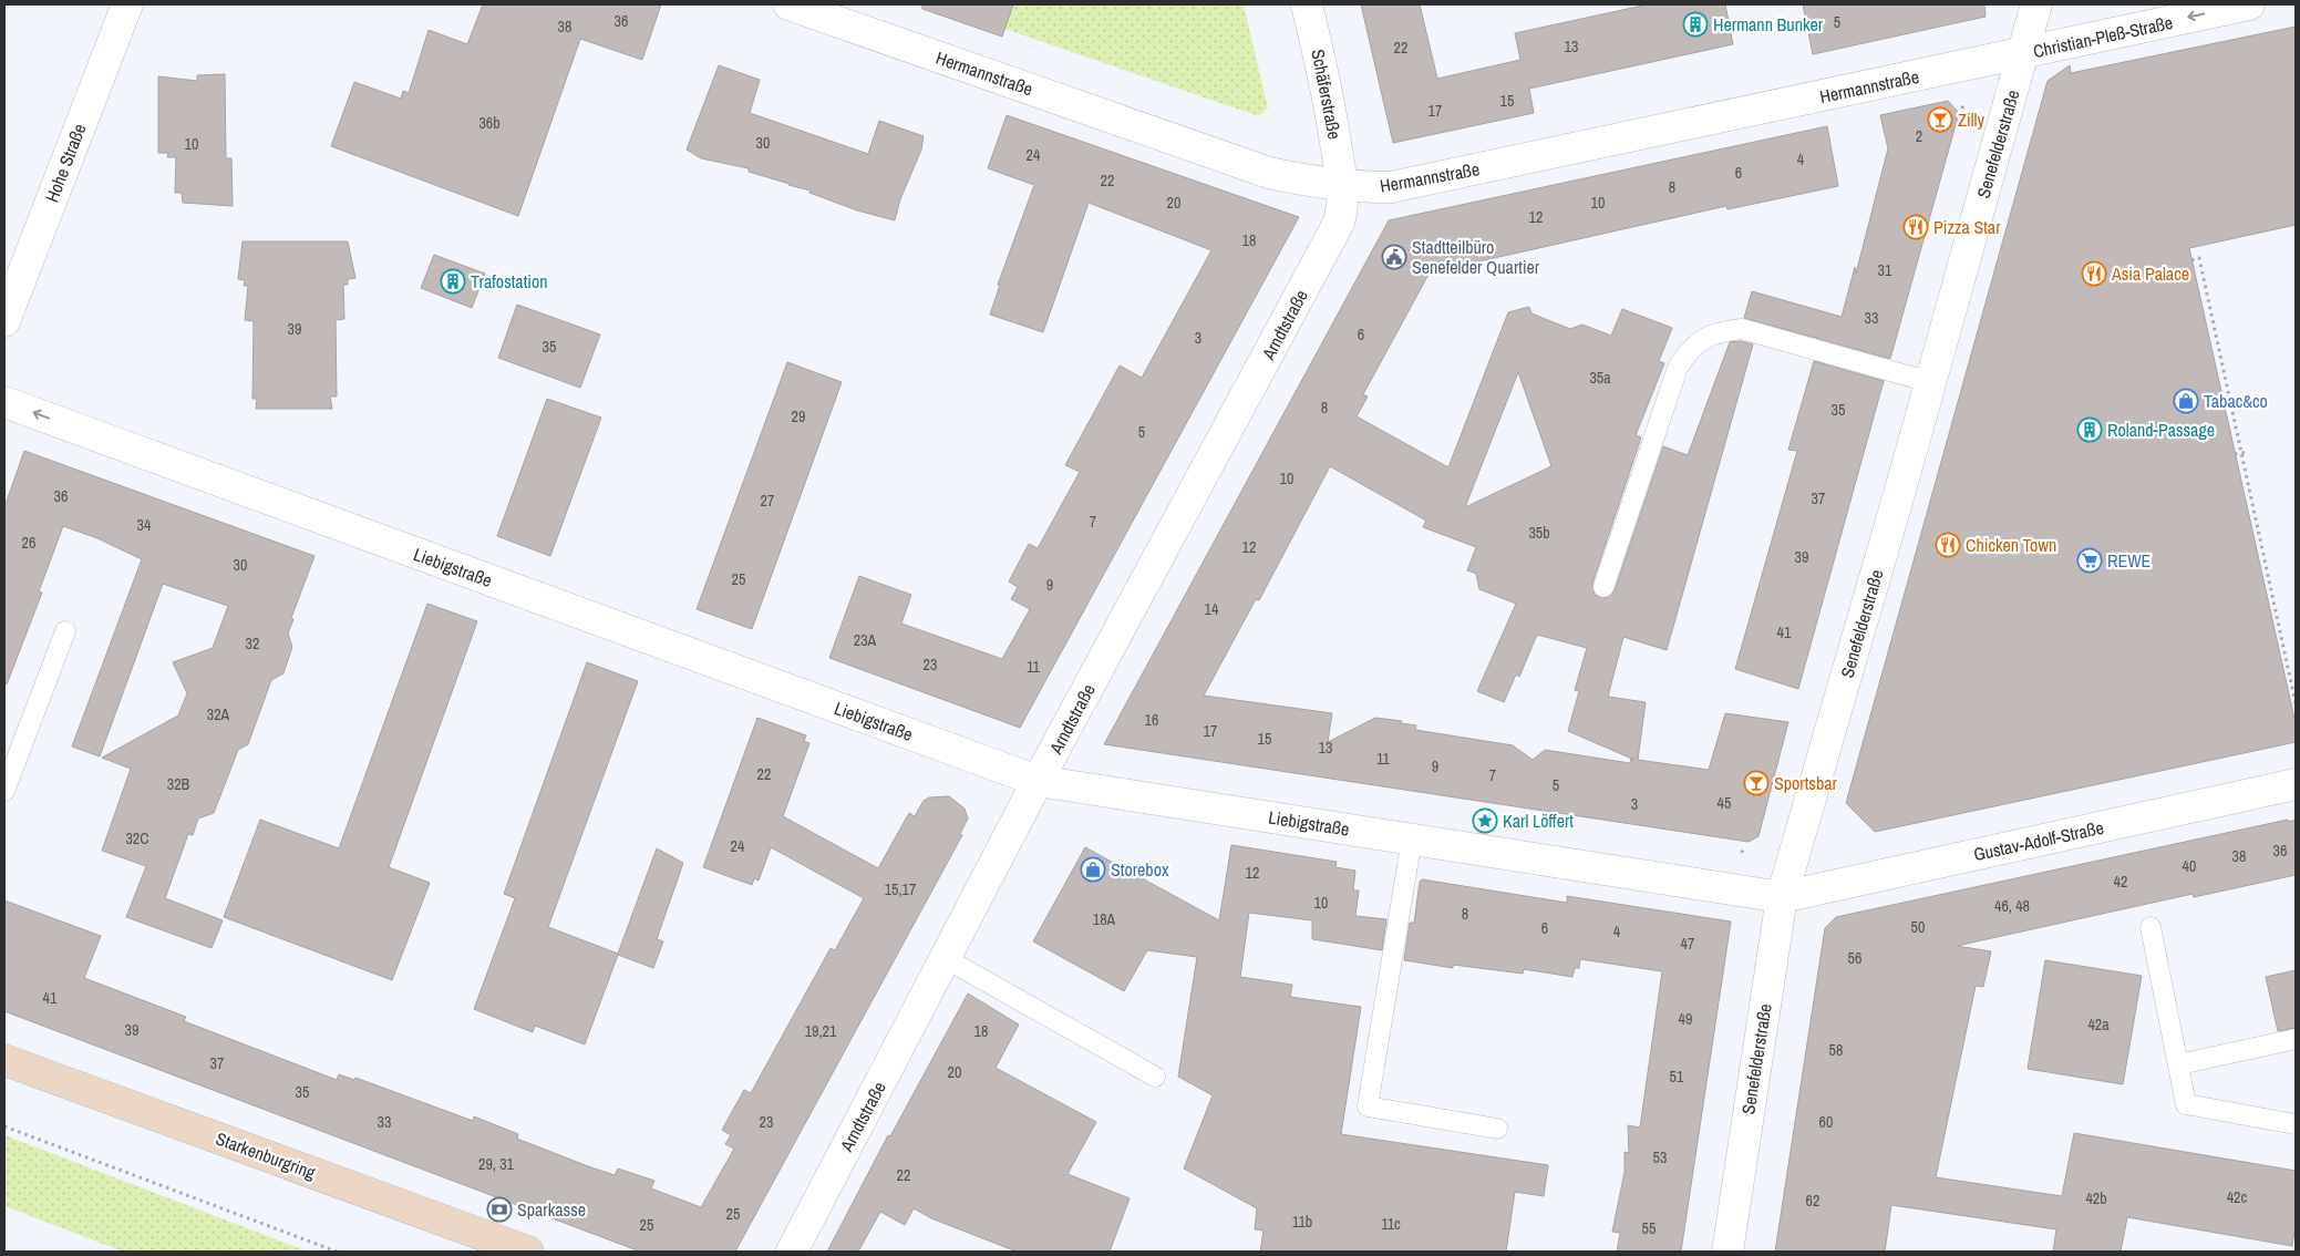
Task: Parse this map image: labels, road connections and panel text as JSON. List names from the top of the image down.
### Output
{
  "streets": {
    "street": [
      "Christian-Pleß-Straße",
      "Hermannstraße",
      "Schäferstraße",
      "Senefelderstraße",
      "Hohe Straße",
      "Arndtstraße",
      "Liebigstraße",
      "Gustav-Adolf-Straße",
      "Starkenburgring"
    ]
  },
  "crossings": [
    ["Christian-Pleß-Straße", "Hermannstraße"],
    ["Christian-Pleß-Straße", "Senefelderstraße"],
    ["Hermannstraße", "Schäferstraße"],
    ["Hermannstraße", "Senefelderstraße"],
    ["Hermannstraße", "Arndtstraße"],
    ["Schäferstraße", "Arndtstraße"],
    ["Senefelderstraße", "Liebigstraße"],
    ["Senefelderstraße", "Gustav-Adolf-Straße"],
    ["Arndtstraße", "Liebigstraße"],
    ["Liebigstraße", "Gustav-Adolf-Straße"]
  ],
  "one_way": ["Christian-Pleß-Straße", "Liebigstraße"],
  "places": {
    "building": ["Hermann Bunker", "Trafostation", "Roland-Passage"],
    "bar": ["Zilly", "Sportsbar"],
    "restaurant": ["Pizza Star", "Asia Palace", "Chicken Town"],
    "public building": ["Stadtteilbüro Senefelder Quartier"],
    "shop": ["Tabac&co", "Storebox"],
    "supermarket": ["REWE"],
    "place": ["Karl Löffert"],
    "bank": ["Sparkasse"]
  },
  "house_numbers": [
    "36",
    "5",
    "38",
    "13",
    "22",
    "15",
    "17",
    "36b",
    "2",
    "30",
    "10",
    "24",
    "4",
    "6",
    "22",
    "8",
    "20",
    "10",
    "12",
    "18",
    "31",
    "33",
    "39",
    "6",
    "3",
    "35",
    "35a",
    "8",
    "35",
    "29",
    "5",
    "10",
    "36",
    "37",
    "27",
    "7",
    "34",
    "35b",
    "26",
    "12",
    "39",
    "30",
    "25",
    "9",
    "14",
    "41",
    "23A",
    "32",
    "23",
    "11",
    "32A",
    "16",
    "17",
    "15",
    "13",
    "11",
    "9",
    "22",
    "7",
    "32B",
    "5",
    "45",
    "3",
    "32C",
    "24",
    "36",
    "38",
    "40",
    "12",
    "42",
    "15,17",
    "10",
    "46, 48",
    "8",
    "18A",
    "50",
    "6",
    "4",
    "47",
    "56",
    "41",
    "49",
    "42a",
    "39",
    "19,21",
    "18",
    "58",
    "37",
    "20",
    "51",
    "35",
    "33",
    "23",
    "60",
    "53",
    "29, 31",
    "22",
    "42c",
    "42b",
    "62",
    "25",
    "11b",
    "11c",
    "25",
    "55"
  ]
}
